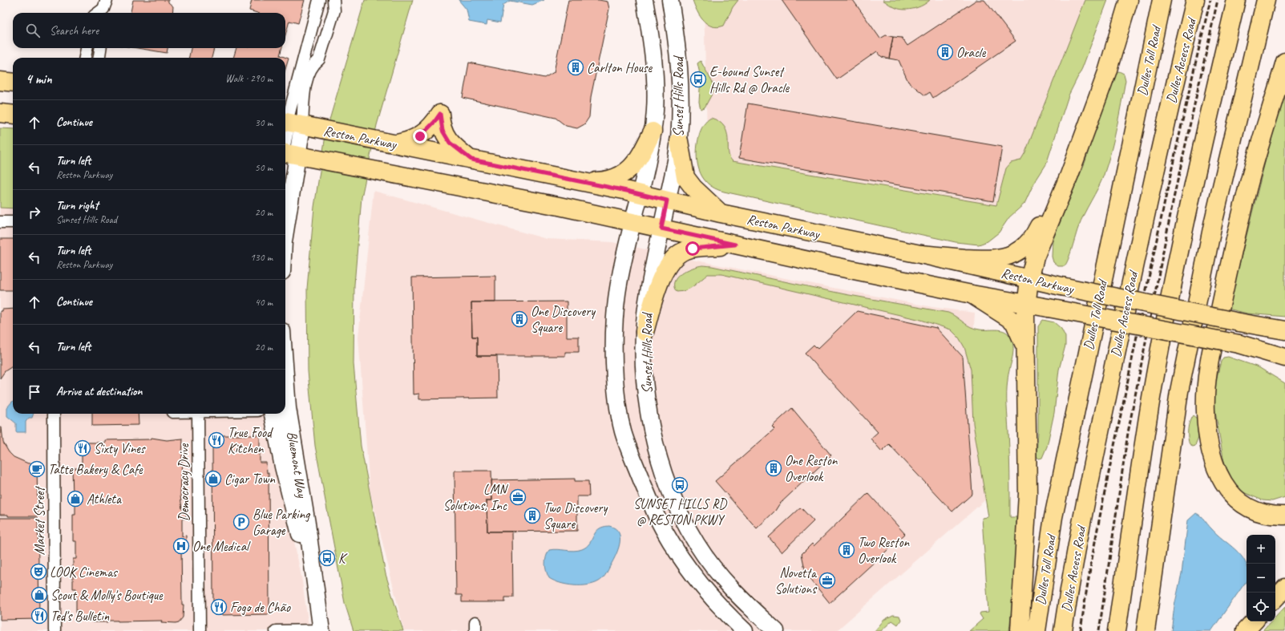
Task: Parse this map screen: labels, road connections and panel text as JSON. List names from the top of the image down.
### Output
{
  "streets": {
    "main road": [
      "Dulles Toll Road",
      "Dulles Access Road",
      "Sunset Hills Road",
      "Reston Parkway",
      "Bluemont Way"
    ],
    "street": ["Democracy Drive", "Market Street"]
  },
  "crossings": [
    ["Sunset Hills Road", "Reston Parkway"]
  ],
  "places": {
    "building": [
      "Oracle",
      "Carlton House",
      "One Discovery Square",
      "One Reston Overlook",
      "Two Discovery Square",
      "Two Reston Overlook"
    ],
    "bus stop": ["E-bound Sunset Hills Rd @ Oracle", "SUNSET HILLS RD @ RESTON PKWY", "K"],
    "restaurant": [
      "True Food Kitchen",
      "Sixty Vines",
      "Fogo de Chão",
      "Ted's Bulletin"
    ],
    "cafe": ["Tatte Bakery & Cafe"],
    "shop": ["Cigar Town", "Athleta", "Scout & Molly's Boutique"],
    "office": ["LMN Solutions, Inc", "Novetta Solutions"],
    "parking": ["Blue Parking Garage"],
    "hospital": ["One Medical"],
    "theatre": ["LOOK Cinemas"]
  },
  "page": {
    "search": "Search here",
    "heading": ["4 min", "Walk · 290 m"],
    "list": [
      ["Continue", "30 m"],
      ["Turn left", "Reston Parkway", "50 m"],
      ["Turn right", "Sunset Hills Road", "20 m"],
      ["Turn left", "Reston Parkway", "130 m"],
      ["Continue", "40 m"],
      ["Turn left", "20 m"],
      "Arrive at destination"
    ],
    "map_buttons": ["+", "−"]
  }
}
